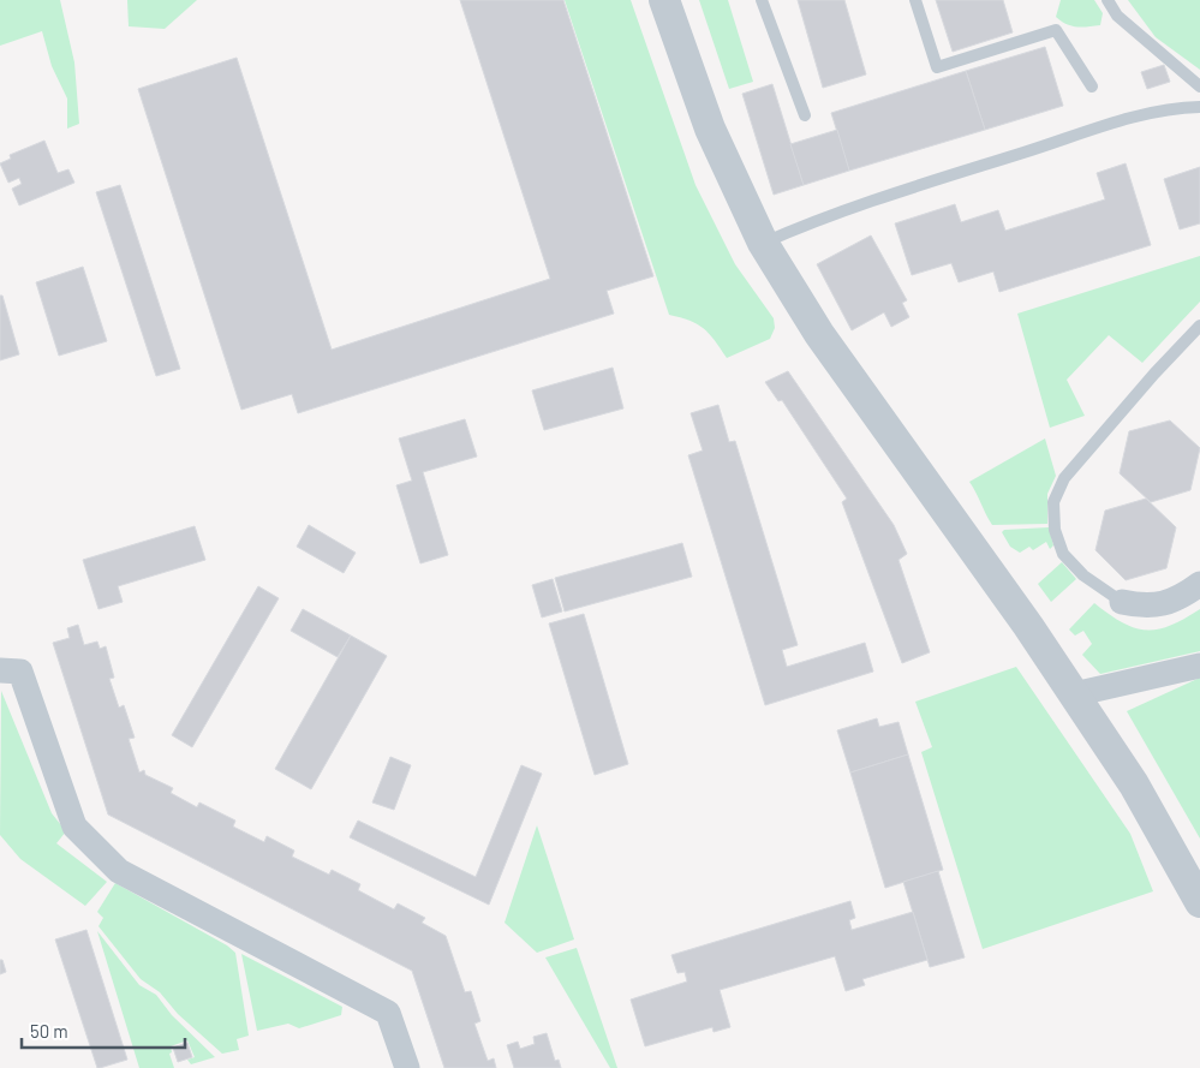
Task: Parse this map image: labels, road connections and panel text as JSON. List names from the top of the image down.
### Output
{
  "scale_bar": "50 m"
}
